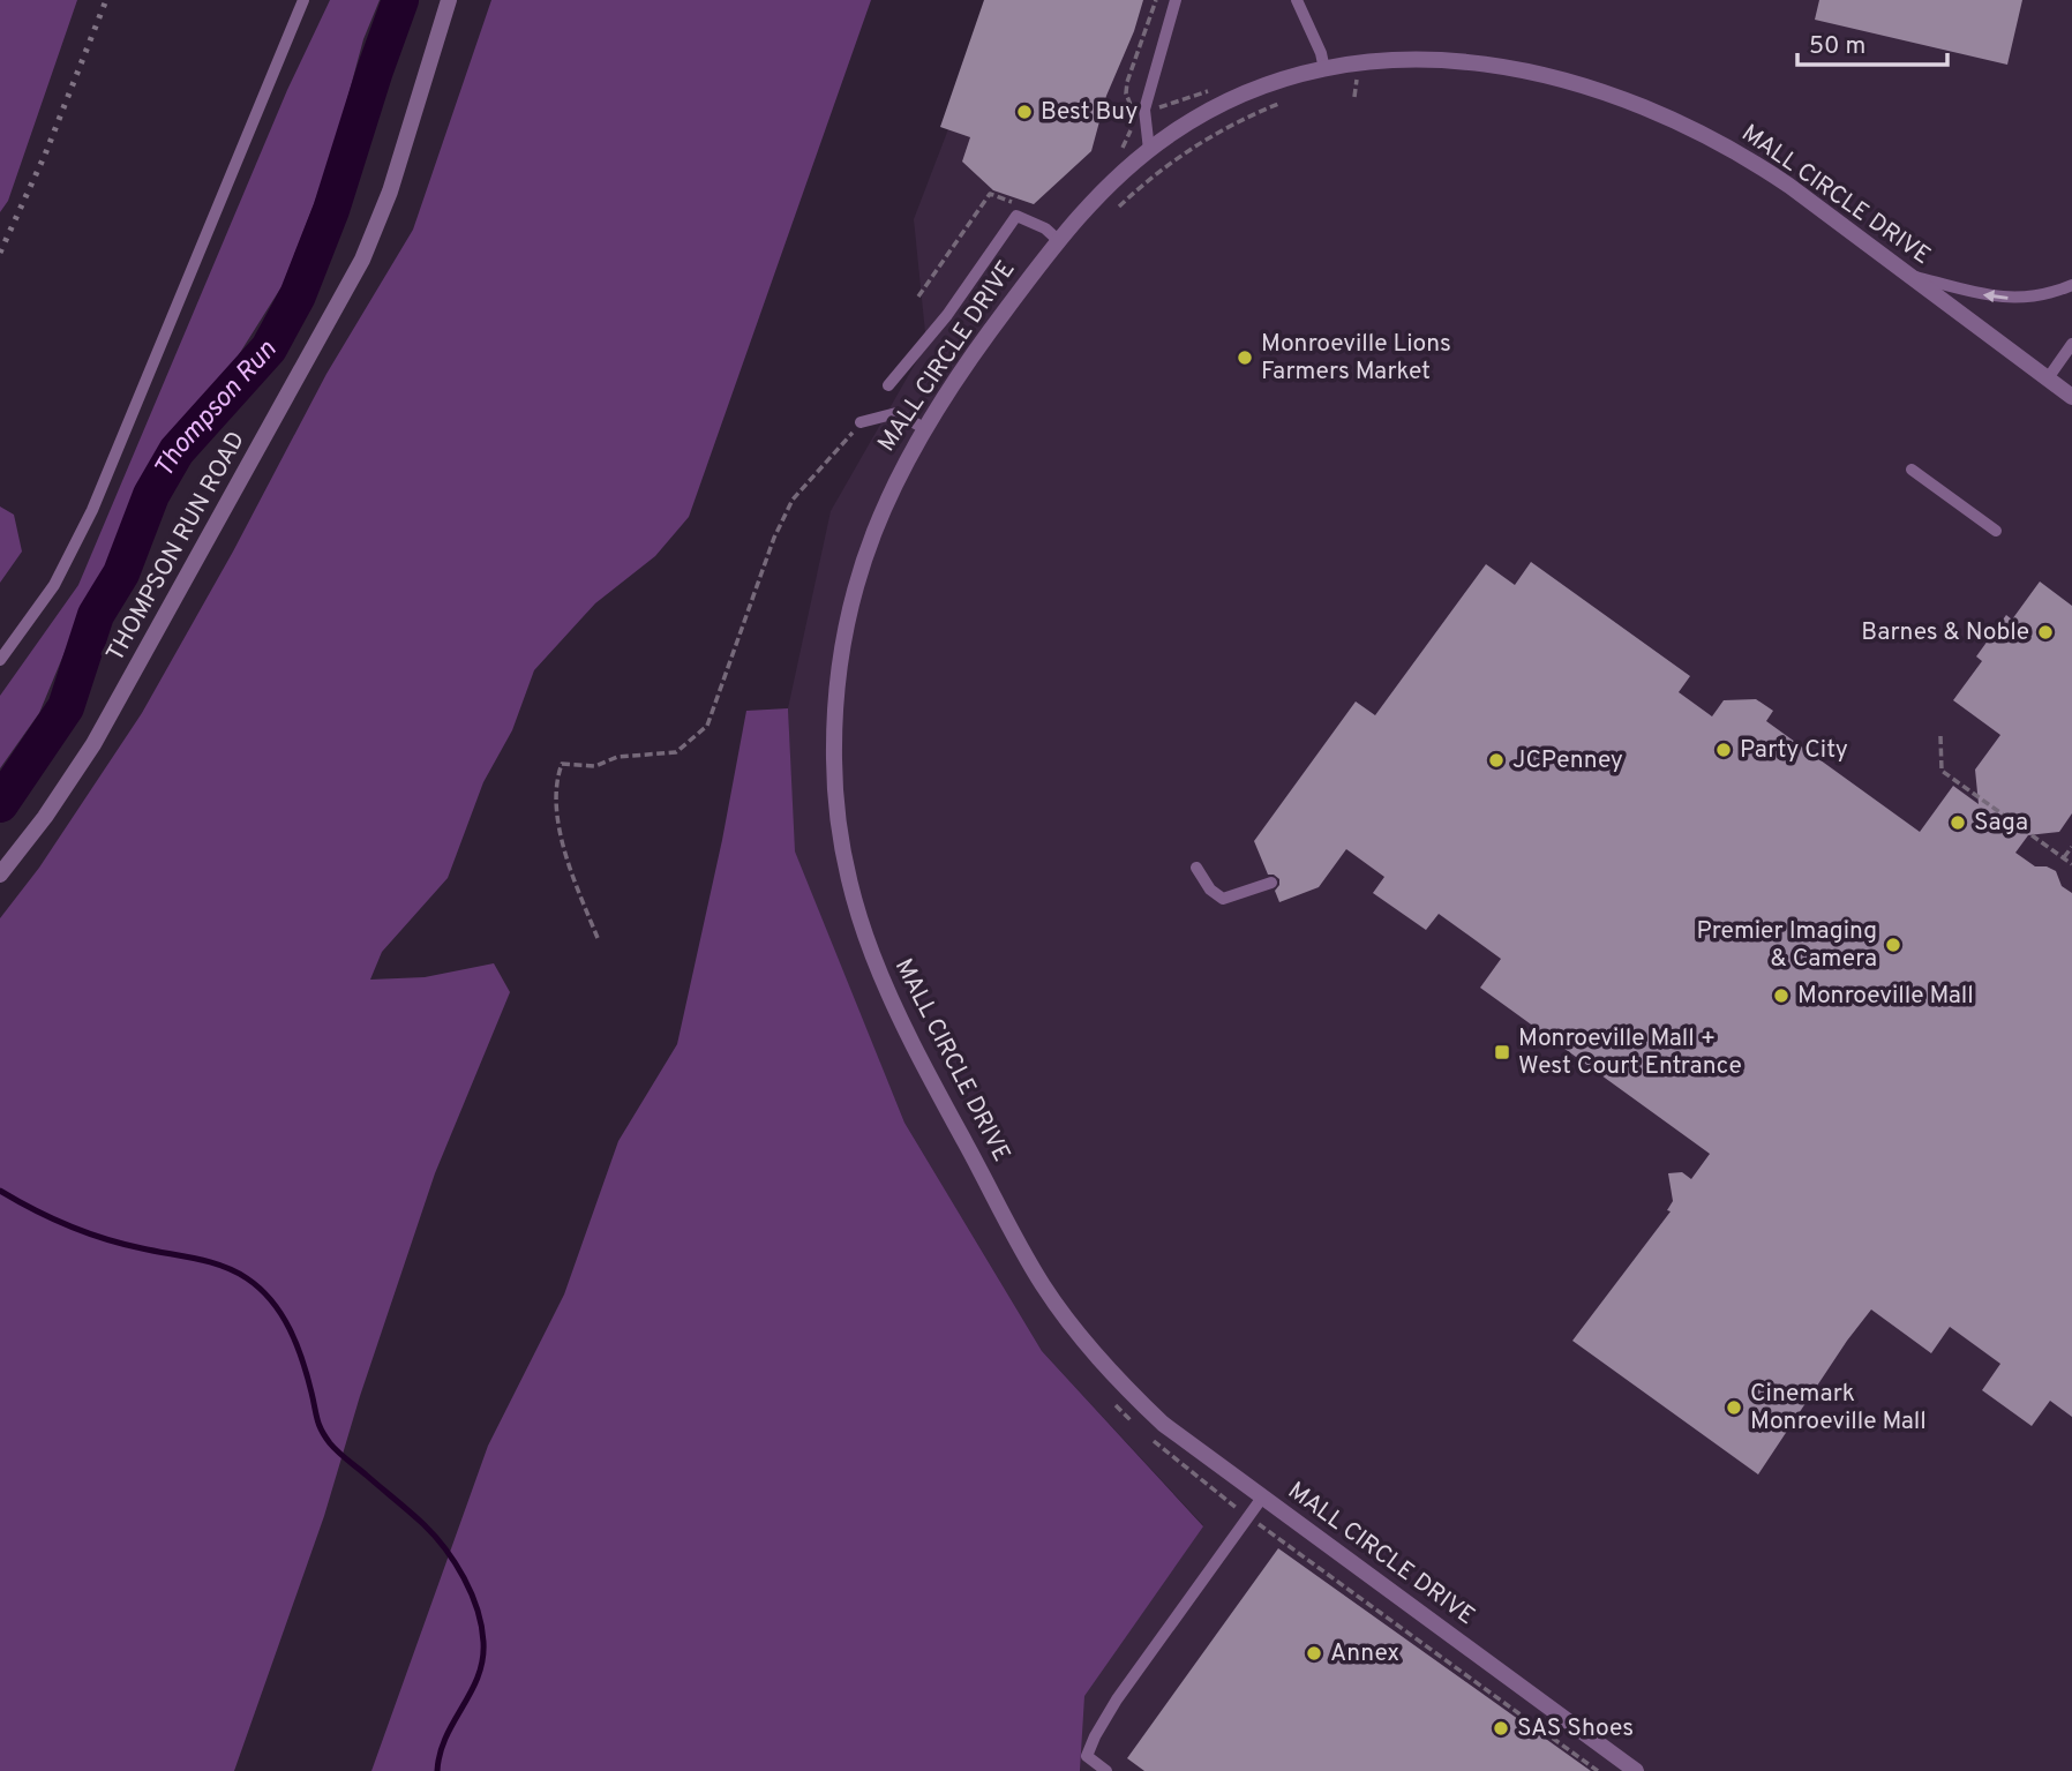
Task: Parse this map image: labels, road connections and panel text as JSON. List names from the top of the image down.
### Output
{
  "streets": {
    "street": ["MALL CIRCLE DRIVE", "THOMPSON RUN ROAD"]
  },
  "water": ["Thompson Run"],
  "places": {
    "other": [
      "Best Buy",
      "Monroeville Lions Farmers Market",
      "Barnes & Noble",
      "Party City",
      "JCPenney",
      "Saga",
      "Premier Imaging & Camera",
      "Monroeville Mall",
      "Cinemark Monroeville Mall",
      "Annex",
      "SAS Shoes"
    ],
    "transit": ["Monroeville Mall + West Court Entrance"]
  },
  "scale_bar": "50 m"
}
